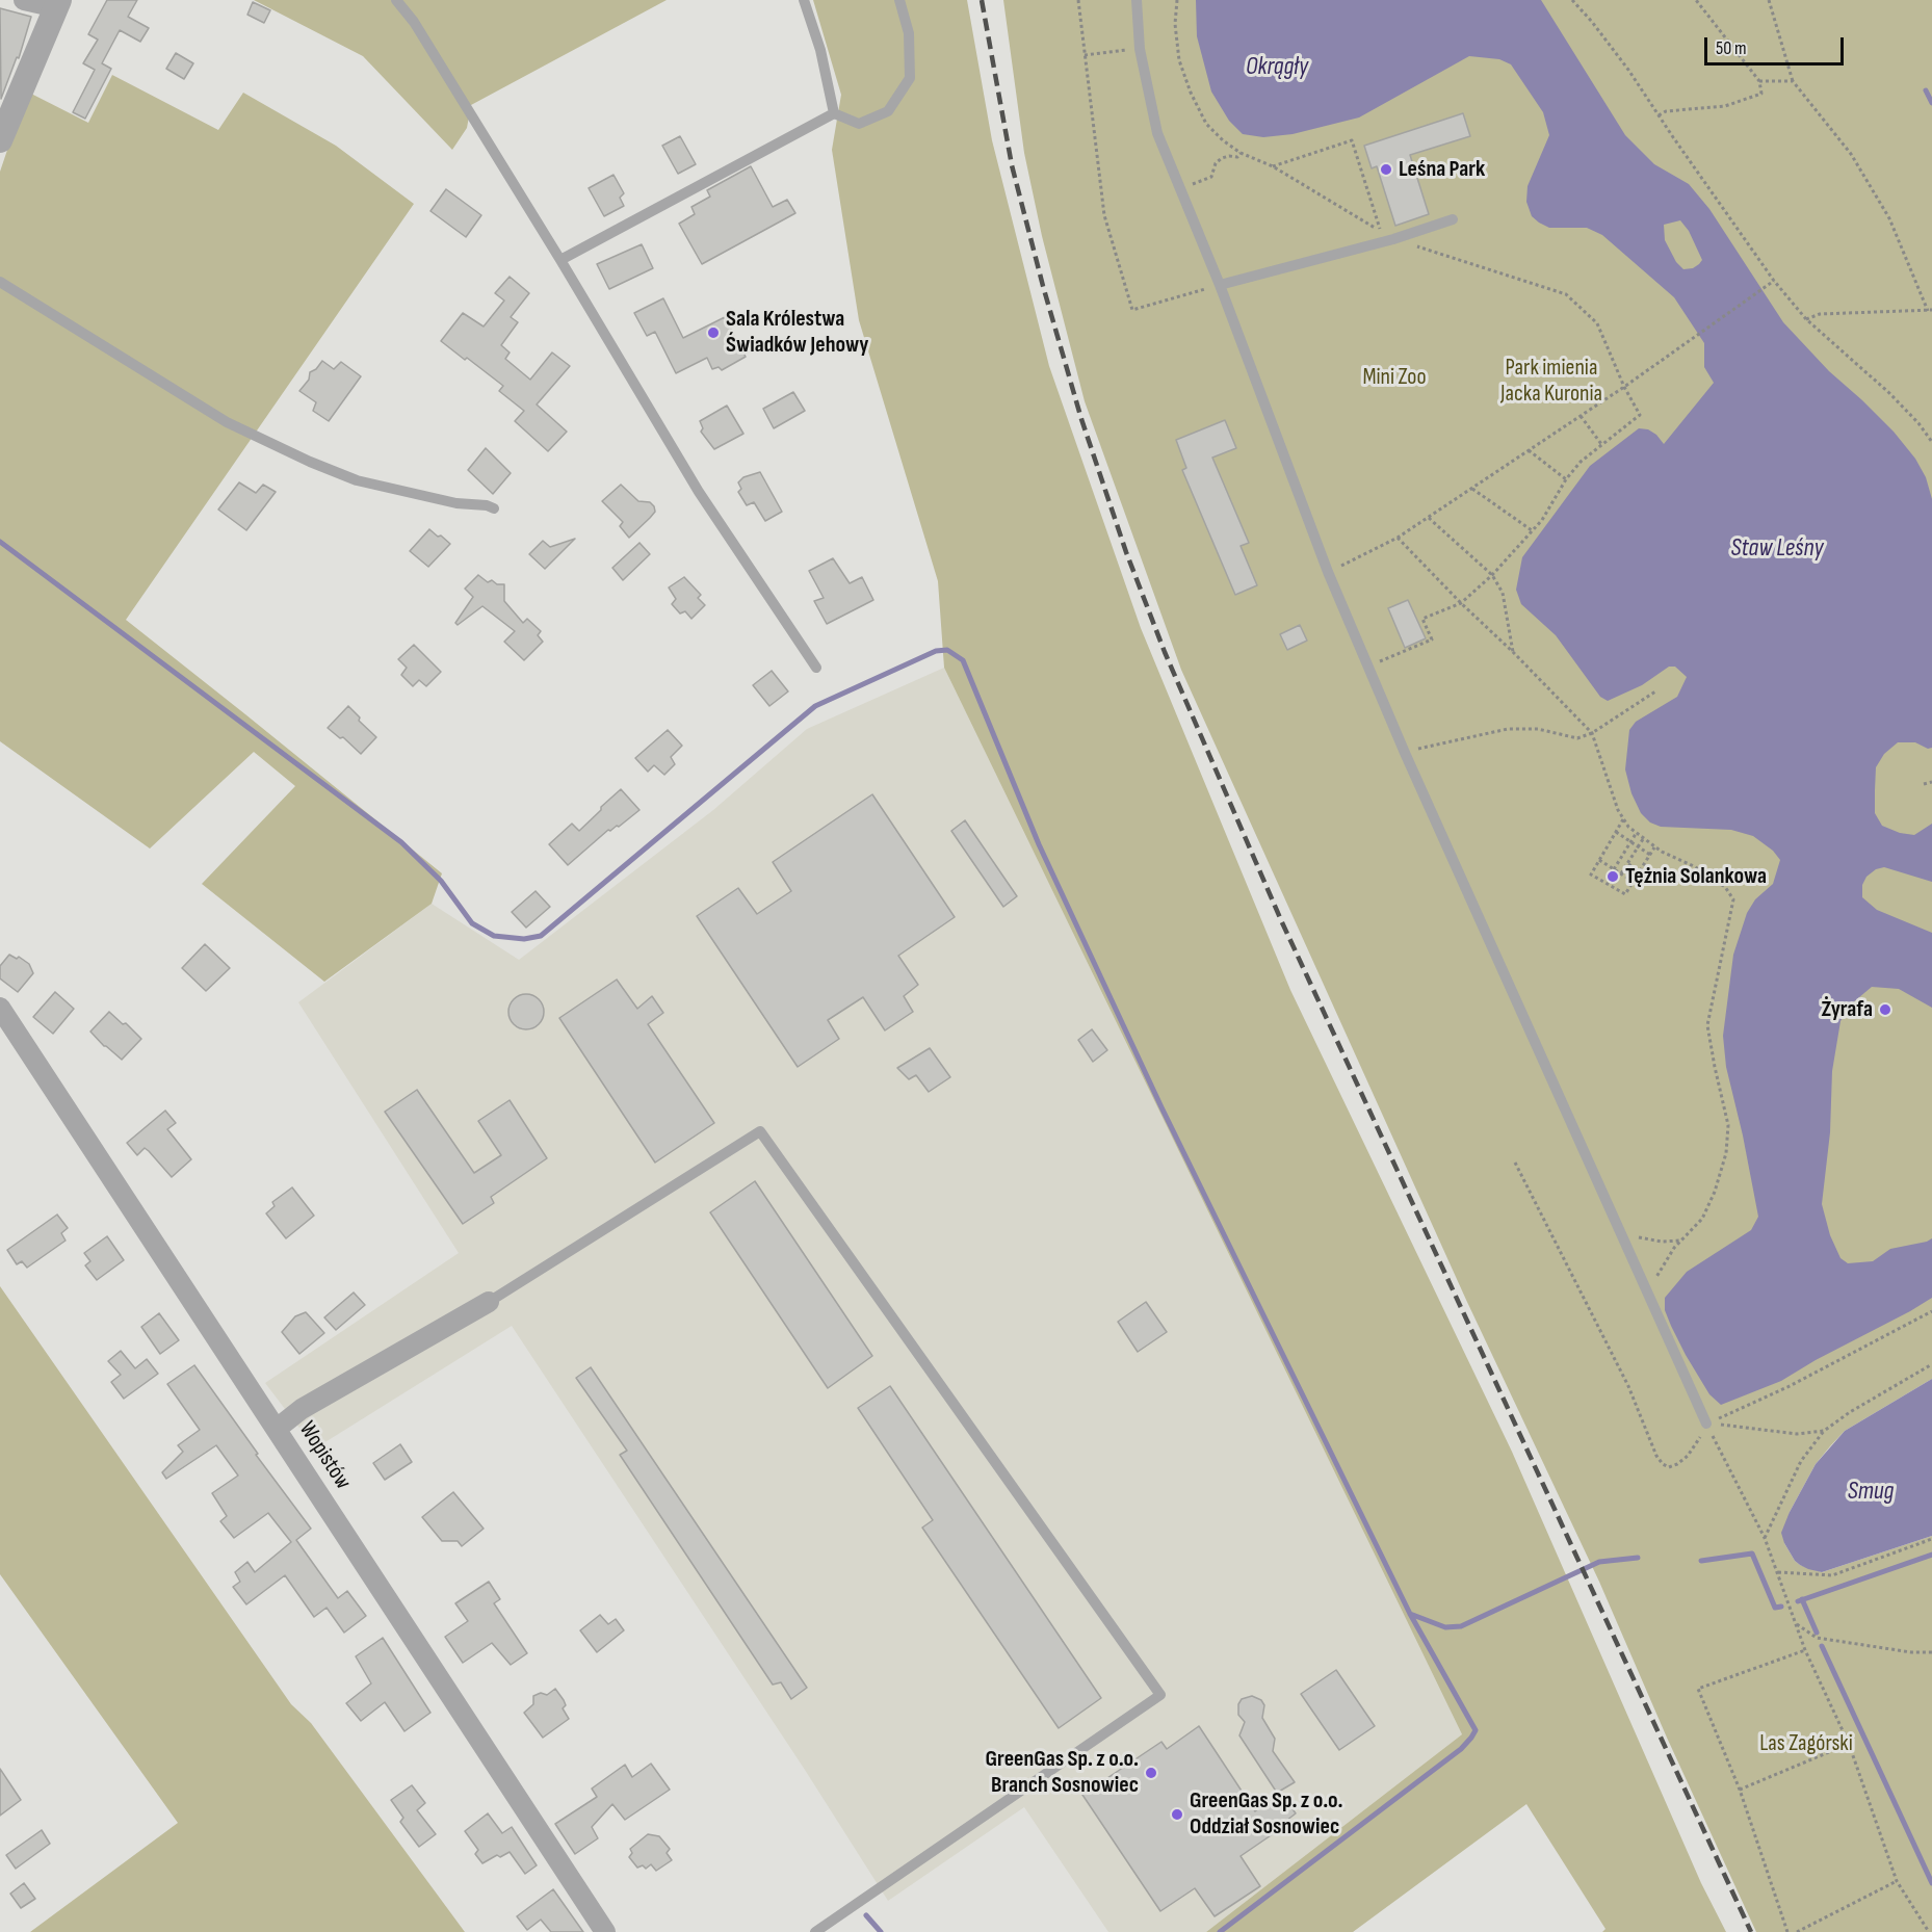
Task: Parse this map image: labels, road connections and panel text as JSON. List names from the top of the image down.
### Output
{
  "streets": {
    "street": ["Wopistów"]
  },
  "water": ["Okrągły", "Staw Leśny", "Smug"],
  "parks": ["Park imienia Jacka Kuronia", "Mini Zoo", "Las Zagórski"],
  "places": [
    "Leśna Park",
    "Sala Królestwa Świadków Jehowy",
    "Tężnia Solankowa",
    "Żyrafa",
    "GreenGas Sp. z o.o. Branch Sosnowiec",
    "GreenGas Sp. z o.o. Oddział Sosnowiec"
  ],
  "scale_bar": "50 m"
}
